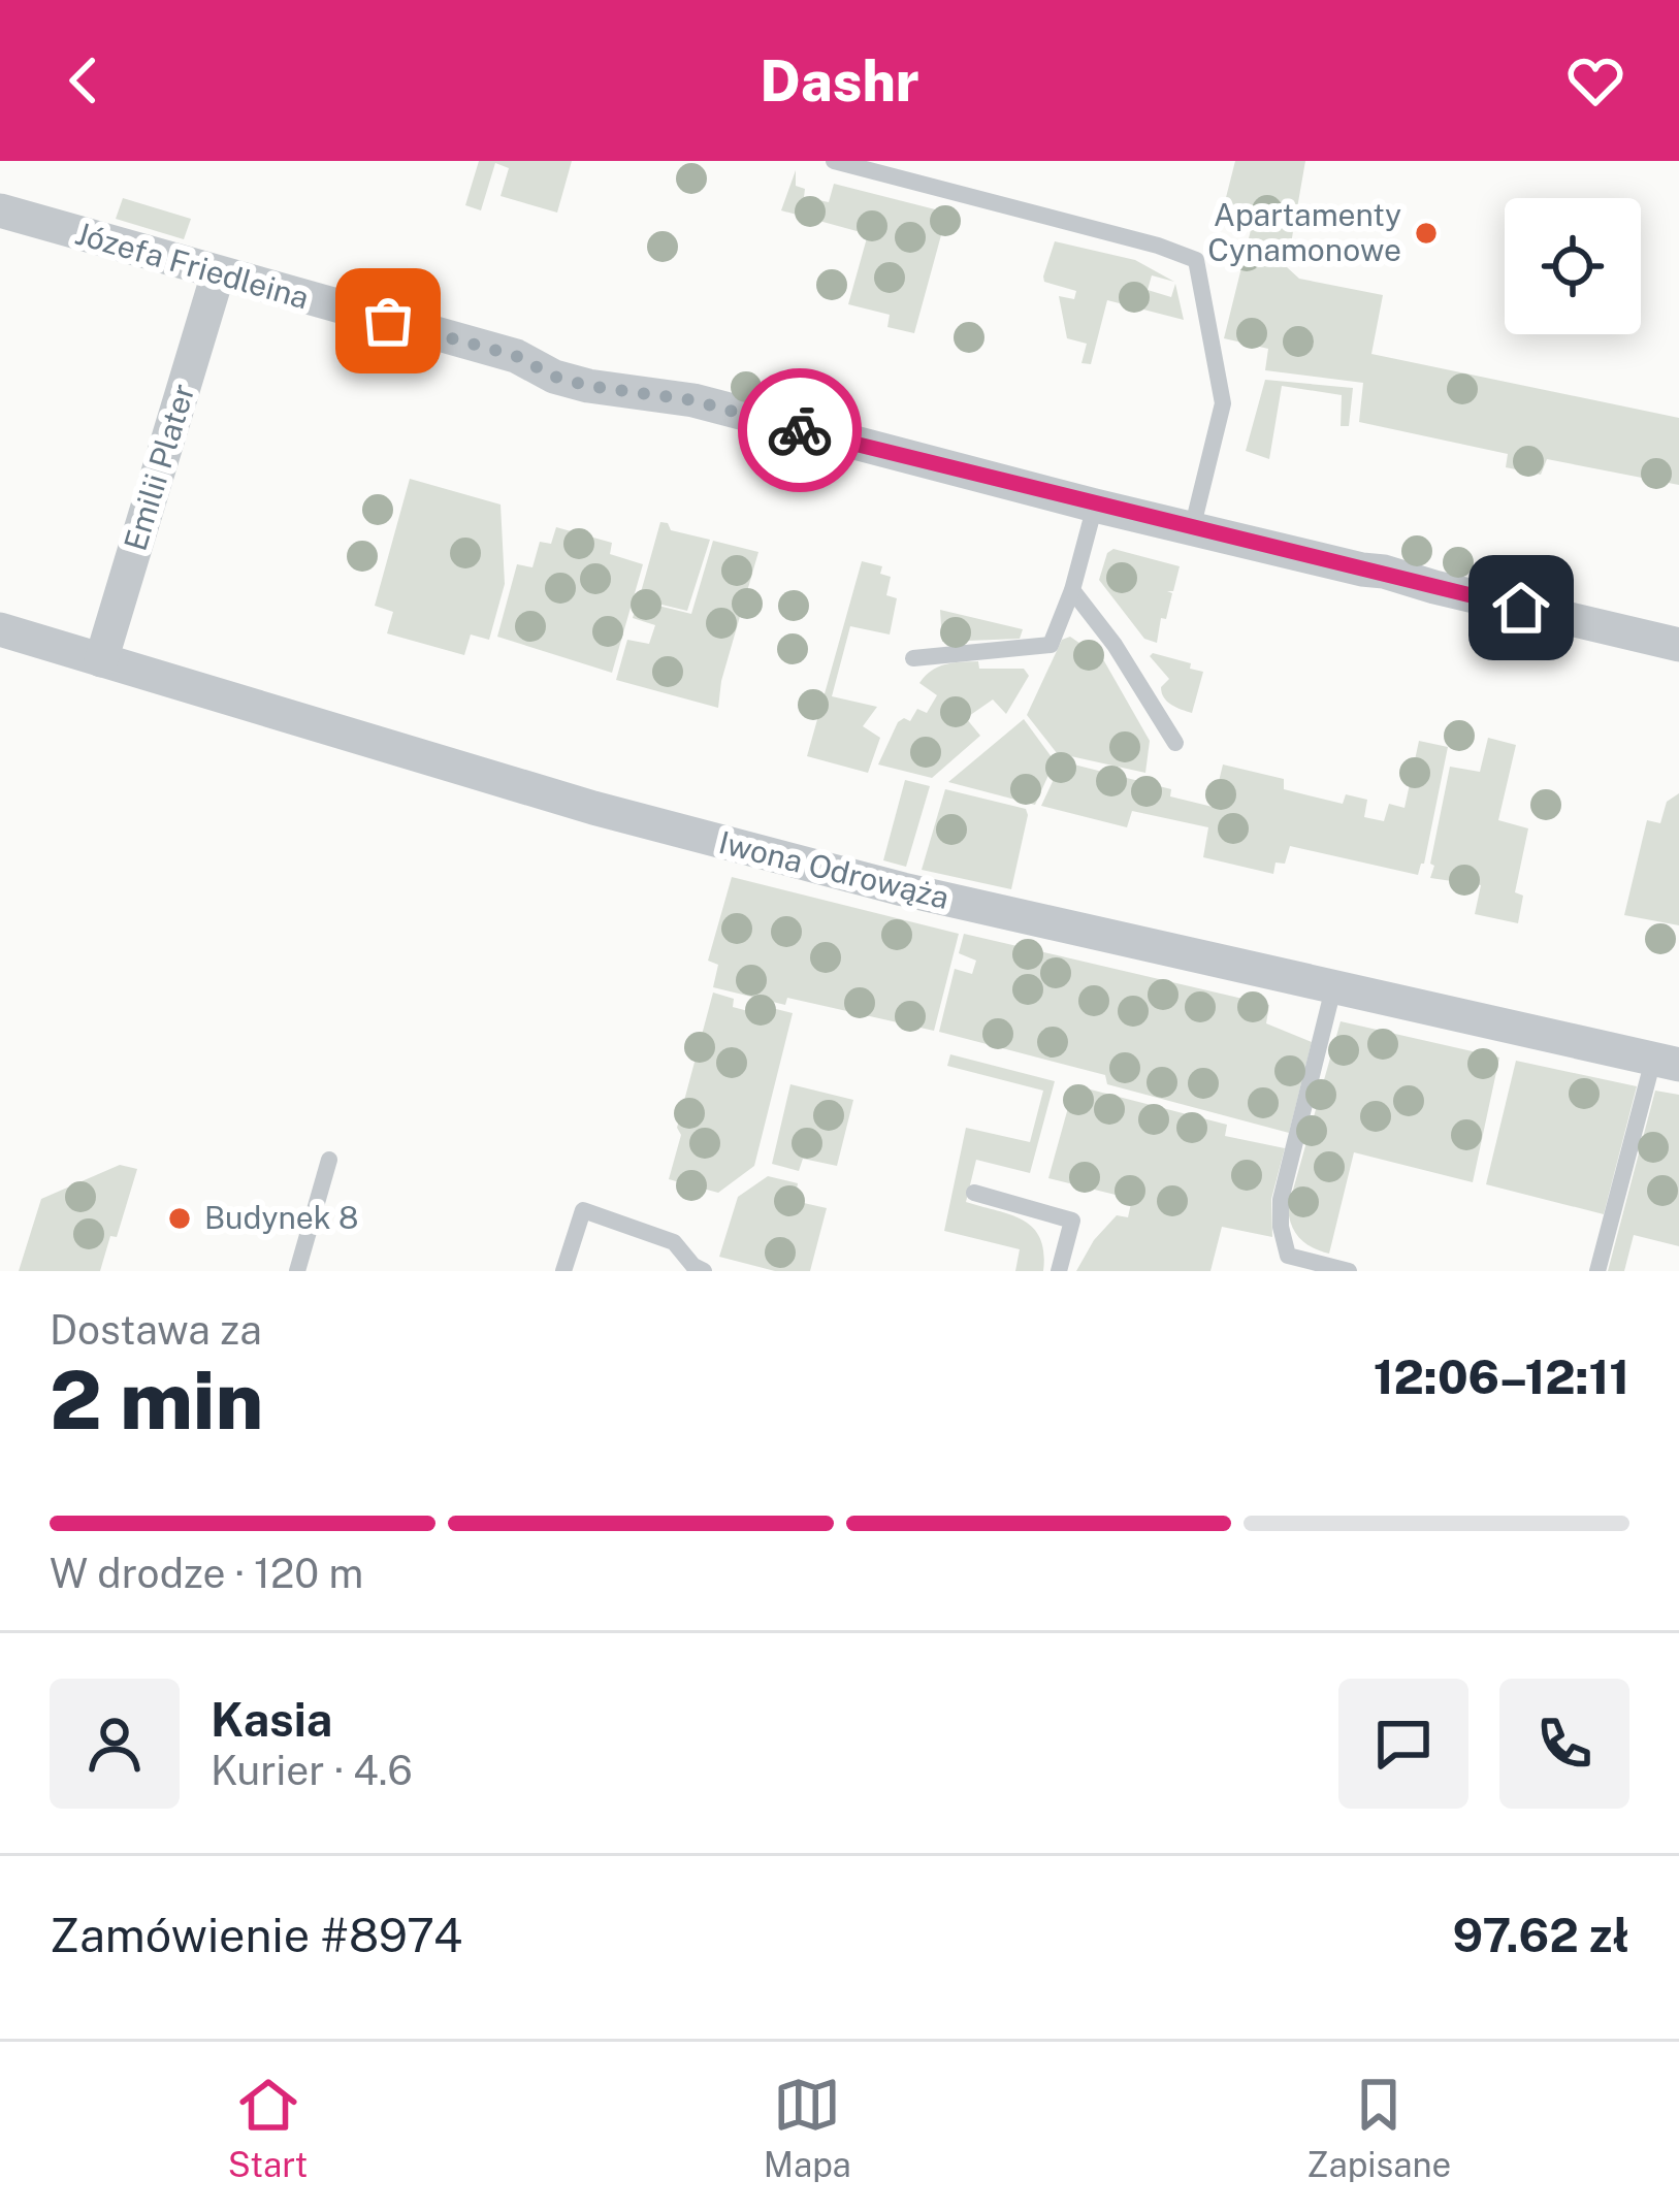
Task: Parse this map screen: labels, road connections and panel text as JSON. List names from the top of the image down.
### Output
{
  "streets": {
    "street": ["Józefa Friedleina", "Emilii Plater", "Iwona Odrowąża"]
  },
  "crossings": [
    ["Józefa Friedleina", "Emilii Plater"],
    ["Emilii Plater", "Iwona Odrowąża"]
  ],
  "places": ["Apartamenty Cynamonowe", "Budynek 8"],
  "page": {
    "header": "Dashr",
    "heading": ["2 min", "Dostawa za", "12:06–12:11"],
    "panel": [
      "Kasia",
      "Kurier · 4.6",
      "Zamówienie #8974",
      "97.62 zł"
    ],
    "bar": "W drodze · 120 m",
    "tabs": ["Start", "Mapa", "Zapisane"]
  }
}
